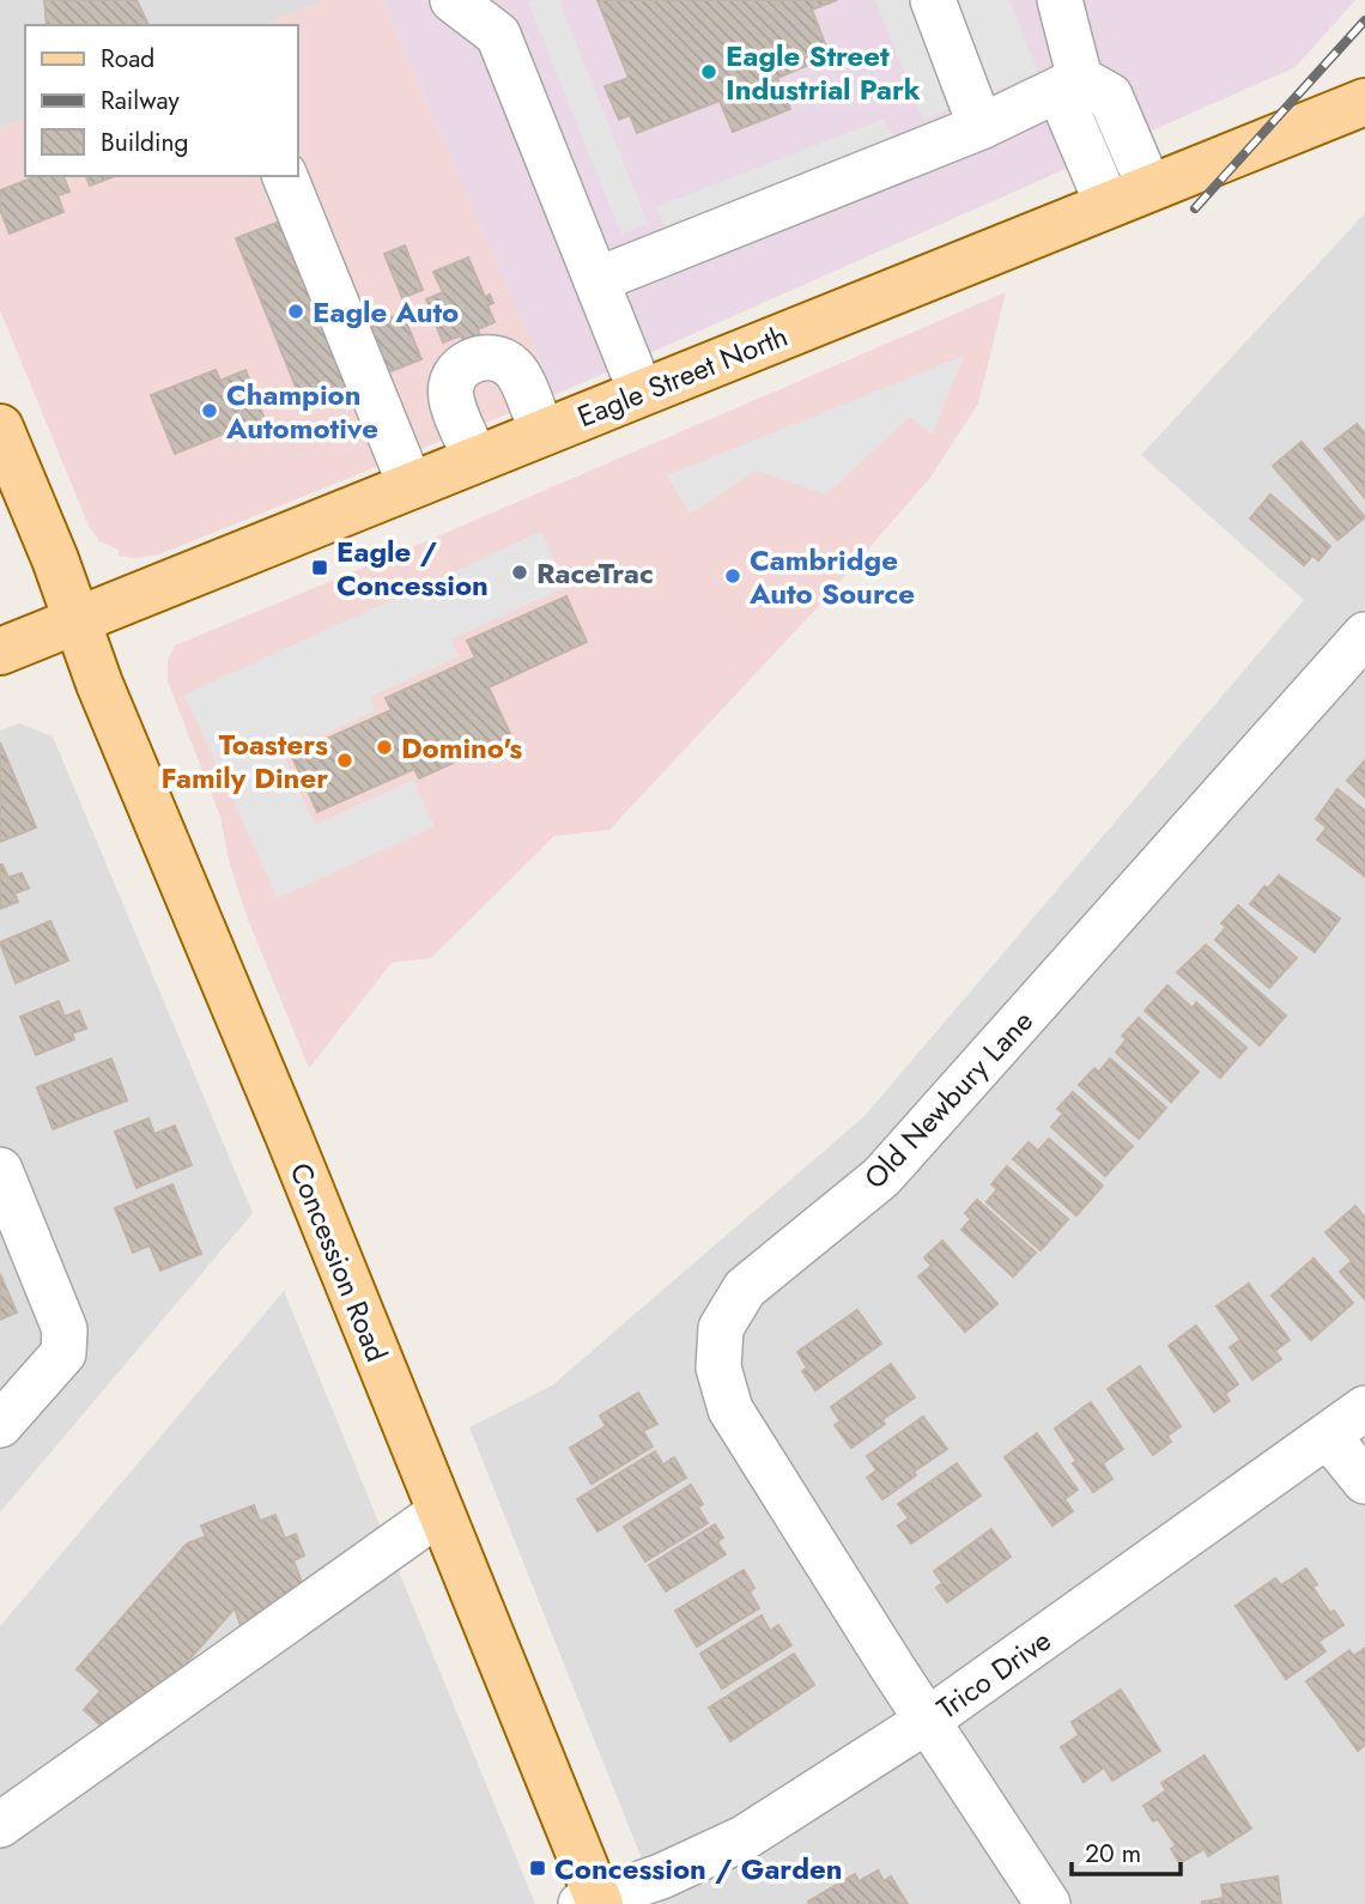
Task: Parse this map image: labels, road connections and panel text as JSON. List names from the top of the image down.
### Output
{
  "streets": {
    "main road": ["Eagle Street North", "Concession Road"],
    "street": ["Old Newbury Lane", "Trico Drive"]
  },
  "crossings": [
    ["Eagle Street North", "Concession Road"],
    ["Old Newbury Lane", "Trico Drive"],
    ["Concession Road", "Trico Drive"]
  ],
  "places": {
    "other": [
      "Eagle Street Industrial Park",
      "Eagle Auto",
      "Champion Automotive",
      "RaceTrac",
      "Cambridge Auto Source",
      "Domino's",
      "Toasters Family Diner"
    ],
    "transit": ["Eagle / Concession", "Concession / Garden"]
  },
  "legend": ["Road", "Railway", "Building"],
  "scale_bar": "20 m"
}
